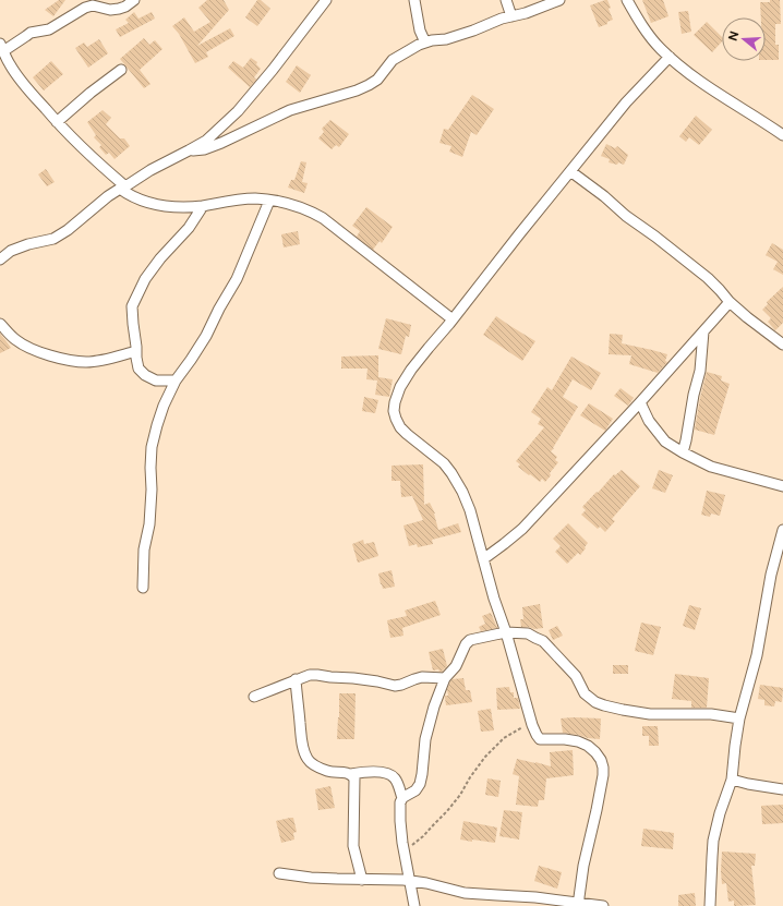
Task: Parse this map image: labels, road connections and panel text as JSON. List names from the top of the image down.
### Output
{
  "north": "left"
}
